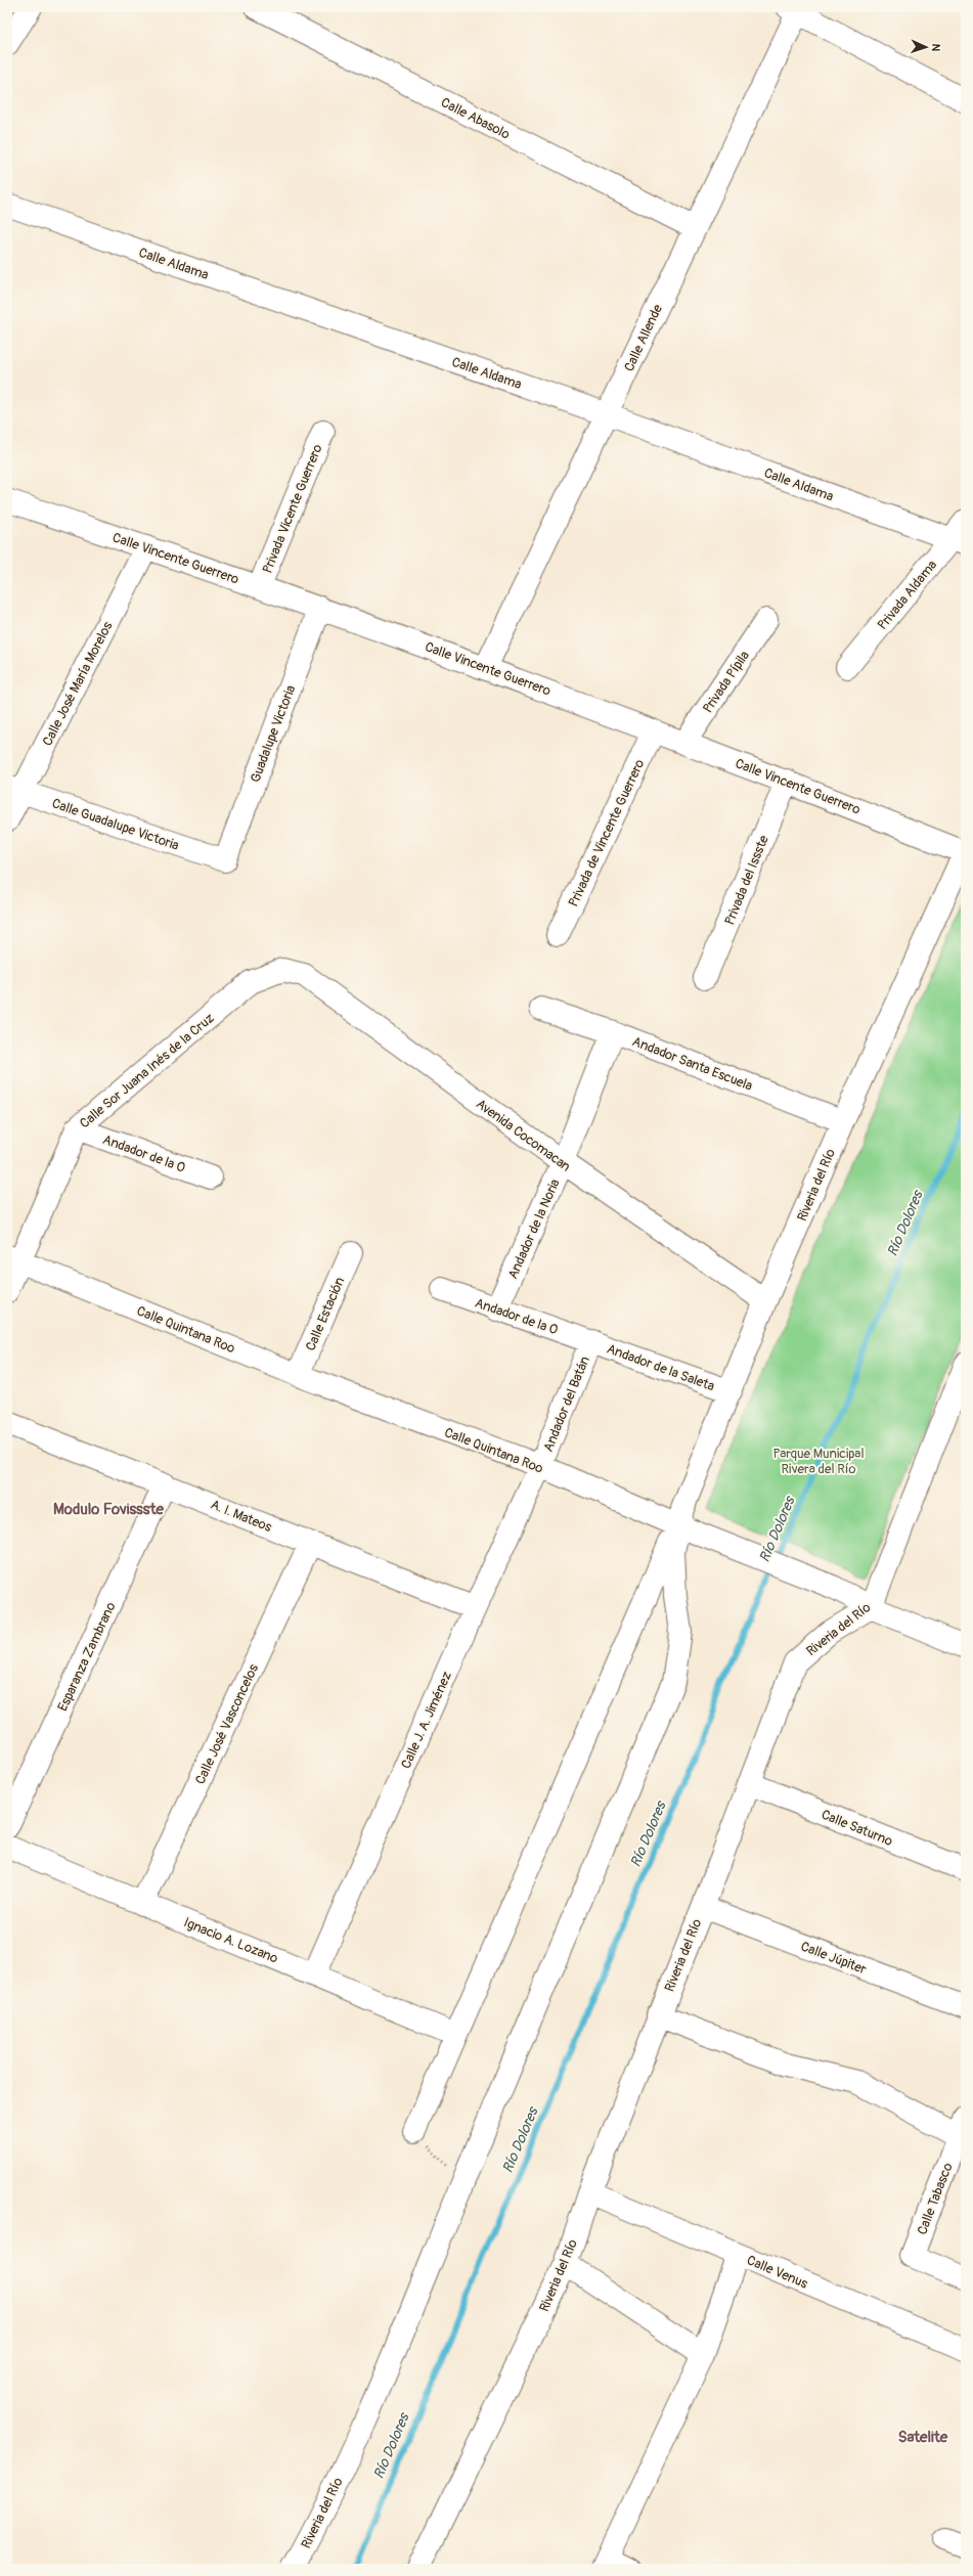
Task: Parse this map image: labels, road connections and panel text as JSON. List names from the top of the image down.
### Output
{
  "streets": {
    "street": [
      "Calle Abasolo",
      "Calle Aldama",
      "Calle Allende",
      "Privada Vicente Guerrero",
      "Calle Vincente Guerrero",
      "Privada Aldama",
      "Privada Pípila",
      "Calle José María Morelos",
      "Guadalupe Victoria",
      "Calle Guadalupe Victoria",
      "Privada de Vincente Guerrero",
      "Privada del Issste",
      "Andador Santa Escuela",
      "Calle Sor Juana Inés de la Cruz",
      "Avenida Cocomacan",
      "Andador de la O",
      "Riveria del Río",
      "Andador de la Noria",
      "Calle Estación",
      "Calle Quintana Roo",
      "Andador de la Saleta",
      "Andador del Batán",
      "A. I. Mateos",
      "Esparanza Zambrano",
      "Calle J. A. Jiménez",
      "Calle José Vasconcelos",
      "Calle Saturno",
      "Ignacio A. Lozano",
      "Calle Júpiter",
      "Calle Tabasco",
      "Calle Venus"
    ]
  },
  "crossings": [
    ["Calle Abasolo", "Calle Allende"],
    ["Calle Aldama", "Calle Allende"],
    ["Calle Aldama", "Privada Aldama"],
    ["Calle Allende", "Calle Vincente Guerrero"],
    ["Privada Vicente Guerrero", "Calle Vincente Guerrero"],
    ["Calle Vincente Guerrero", "Privada Pípila"],
    ["Calle Vincente Guerrero", "Calle José María Morelos"],
    ["Calle Vincente Guerrero", "Guadalupe Victoria"],
    ["Calle Vincente Guerrero", "Privada de Vincente Guerrero"],
    ["Calle Vincente Guerrero", "Privada del Issste"],
    ["Calle Vincente Guerrero", "Riveria del Río"],
    ["Calle José María Morelos", "Calle Guadalupe Victoria"],
    ["Guadalupe Victoria", "Calle Guadalupe Victoria"],
    ["Andador Santa Escuela", "Riveria del Río"],
    ["Andador Santa Escuela", "Andador de la Noria"],
    ["Calle Sor Juana Inés de la Cruz", "Avenida Cocomacan"],
    ["Calle Sor Juana Inés de la Cruz", "Andador de la O"],
    ["Calle Sor Juana Inés de la Cruz", "Calle Quintana Roo"],
    ["Avenida Cocomacan", "Riveria del Río"],
    ["Avenida Cocomacan", "Andador de la Noria"],
    ["Andador de la O", "Andador de la Noria"],
    ["Andador de la O", "Andador de la Saleta"],
    ["Andador de la O", "Andador del Batán"],
    ["Riveria del Río", "Calle Quintana Roo"],
    ["Riveria del Río", "Andador de la Saleta"],
    ["Riveria del Río", "Calle Saturno"],
    ["Riveria del Río", "Ignacio A. Lozano"],
    ["Riveria del Río", "Calle Júpiter"],
    ["Riveria del Río", "Calle Venus"],
    ["Calle Estación", "Calle Quintana Roo"],
    ["Calle Quintana Roo", "Andador del Batán"],
    ["Calle Quintana Roo", "Calle J. A. Jiménez"],
    ["Andador de la Saleta", "Andador del Batán"],
    ["Andador del Batán", "Calle J. A. Jiménez"],
    ["A. I. Mateos", "Esparanza Zambrano"],
    ["A. I. Mateos", "Calle J. A. Jiménez"],
    ["A. I. Mateos", "Calle José Vasconcelos"],
    ["Calle J. A. Jiménez", "Ignacio A. Lozano"],
    ["Calle José Vasconcelos", "Ignacio A. Lozano"]
  ],
  "districts": ["Modulo Fovissste", "Satelite"],
  "water": ["Río Dolores"],
  "parks": ["Parque Municipal Rivera del Río"],
  "north": "right"
}
